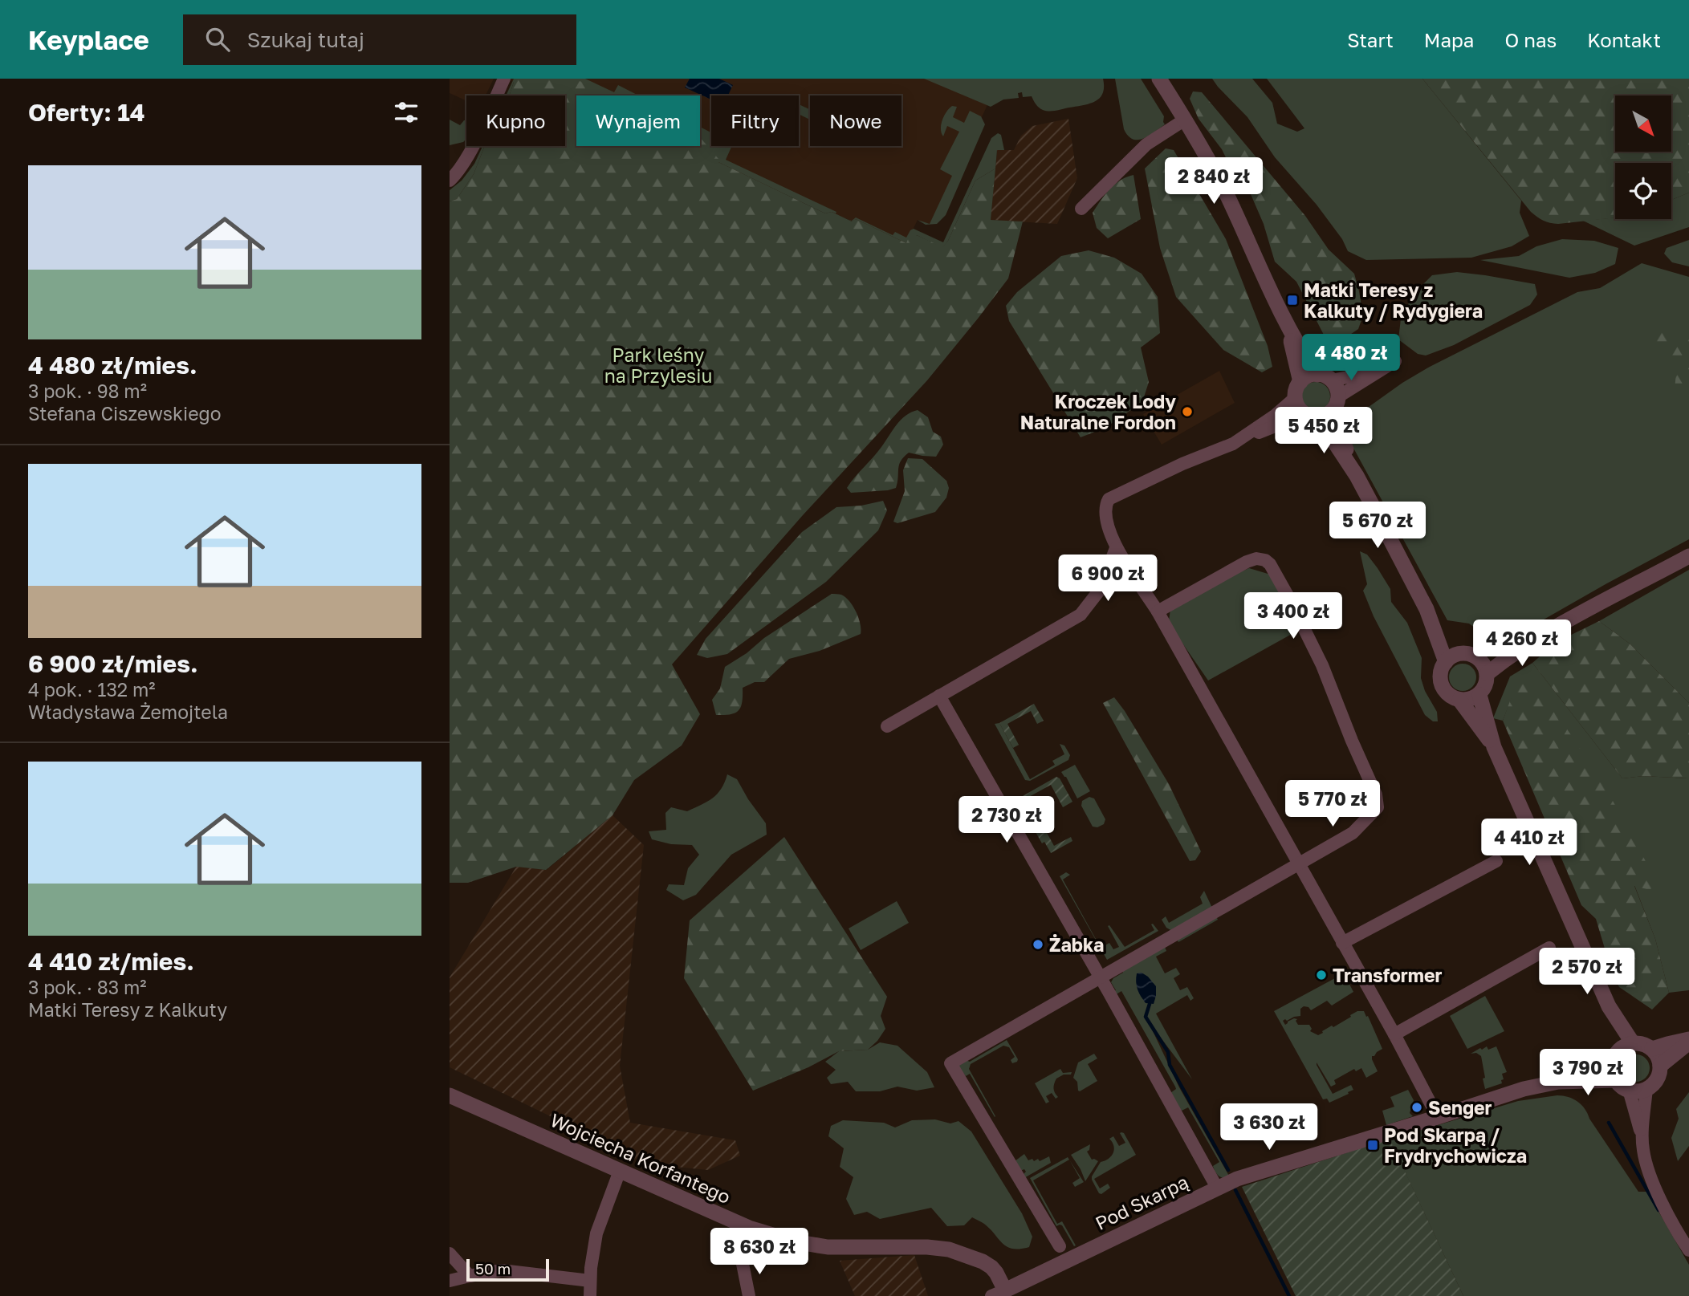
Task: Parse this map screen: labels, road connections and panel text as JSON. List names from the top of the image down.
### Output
{
  "streets": {
    "street": ["Wojciecha Korfantego", "Pod Skarpą"]
  },
  "crossings": [
    ["Wojciecha Korfantego", "Pod Skarpą"]
  ],
  "parks": ["Park leśny na Przylesiu"],
  "places": {
    "transit": ["Matki Teresy z Kalkuty / Rydygiera", "Pod Skarpą / Frydrychowicza"],
    "other": [
      "Kroczek Lody Naturalne Fordon",
      "Żabka",
      "Transformer",
      "Senger"
    ]
  },
  "scale_bar": "50 m",
  "north": "bottom right",
  "page": {
    "header": "Keyplace",
    "search": "Szukaj tutaj",
    "nav": [
      "Start",
      "Mapa",
      "O nas",
      "Kontakt"
    ],
    "heading": "Oferty: 14",
    "chip": [
      "Kupno",
      "Wynajem",
      "Filtry",
      "Nowe"
    ],
    "list": [
      {
        "name": "4 480 zł/mies.",
        "note": "3 pok. · 98 m² · Stefana Ciszewskiego"
      },
      {
        "name": "6 900 zł/mies.",
        "note": "4 pok. · 132 m² · Władysława Żemojtela"
      },
      {
        "name": "4 410 zł/mies.",
        "note": "3 pok. · 83 m² · Matki Teresy z Kalkuty"
      }
    ],
    "price": [
      "2 840 zł",
      "4 480 zł",
      "5 450 zł",
      "5 670 zł",
      "6 900 zł",
      "3 400 zł",
      "4 260 zł",
      "5 770 zł",
      "2 730 zł",
      "4 410 zł",
      "2 570 zł",
      "3 790 zł",
      "3 630 zł",
      "8 630 zł"
    ],
    "scale": "50 m"
  }
}
